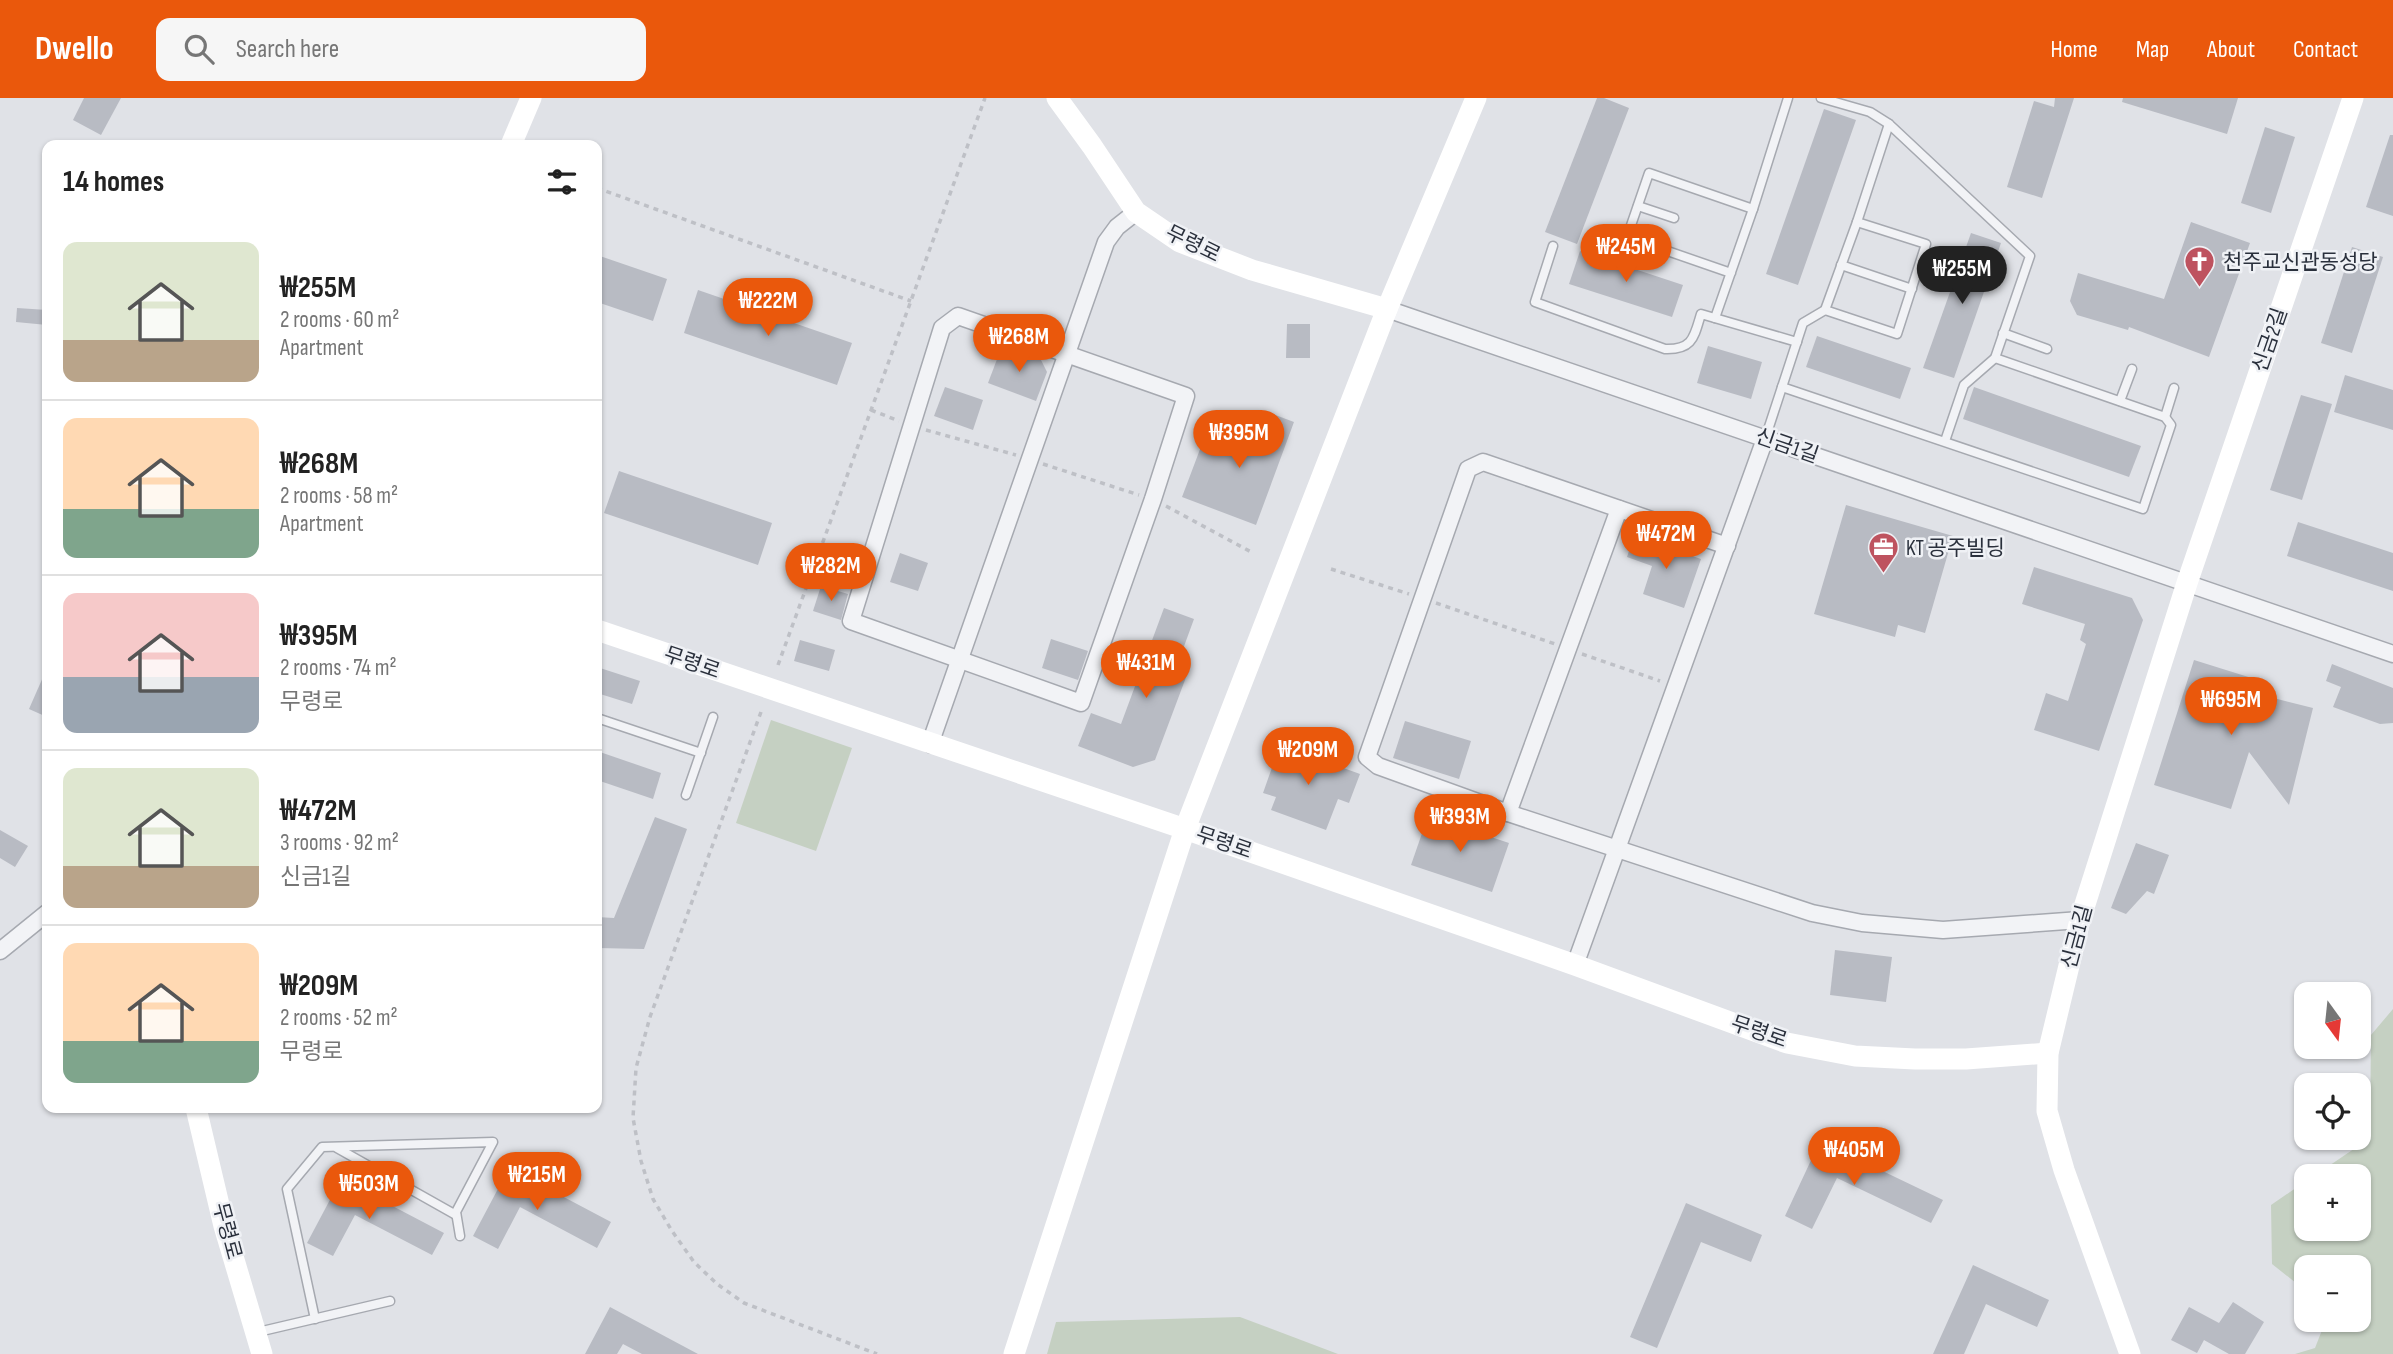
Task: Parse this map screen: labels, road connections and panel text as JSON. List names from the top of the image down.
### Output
{
  "streets": {
    "street": ["무령로", "신금2길", "신금1길"]
  },
  "crossings": [
    ["무령로", "신금1길"],
    ["신금2길", "신금1길"]
  ],
  "places": {
    "church": ["천주교신관동성당"],
    "office": ["KT 공주빌딩"]
  },
  "north": "bottom",
  "page": {
    "header": "Dwello",
    "search": "Search here",
    "nav": [
      "Home",
      "Map",
      "About",
      "Contact"
    ],
    "heading": "14 homes",
    "price": [
      "₩245M",
      "₩255M",
      "₩222M",
      "₩268M",
      "₩395M",
      "₩472M",
      "₩282M",
      "₩431M",
      "₩695M",
      "₩209M",
      "₩393M",
      "₩405M",
      "₩215M",
      "₩503M"
    ],
    "list": [
      {
        "name": "₩255M",
        "note": "2 rooms · 60 m² · Apartment"
      },
      {
        "name": "₩268M",
        "note": "2 rooms · 58 m² · Apartment"
      },
      {
        "name": "₩395M",
        "note": "2 rooms · 74 m² · 무령로"
      },
      {
        "name": "₩472M",
        "note": "3 rooms · 92 m² · 신금1길"
      },
      {
        "name": "₩209M",
        "note": "2 rooms · 52 m² · 무령로"
      }
    ],
    "map_buttons": ["+", "−"]
  }
}
